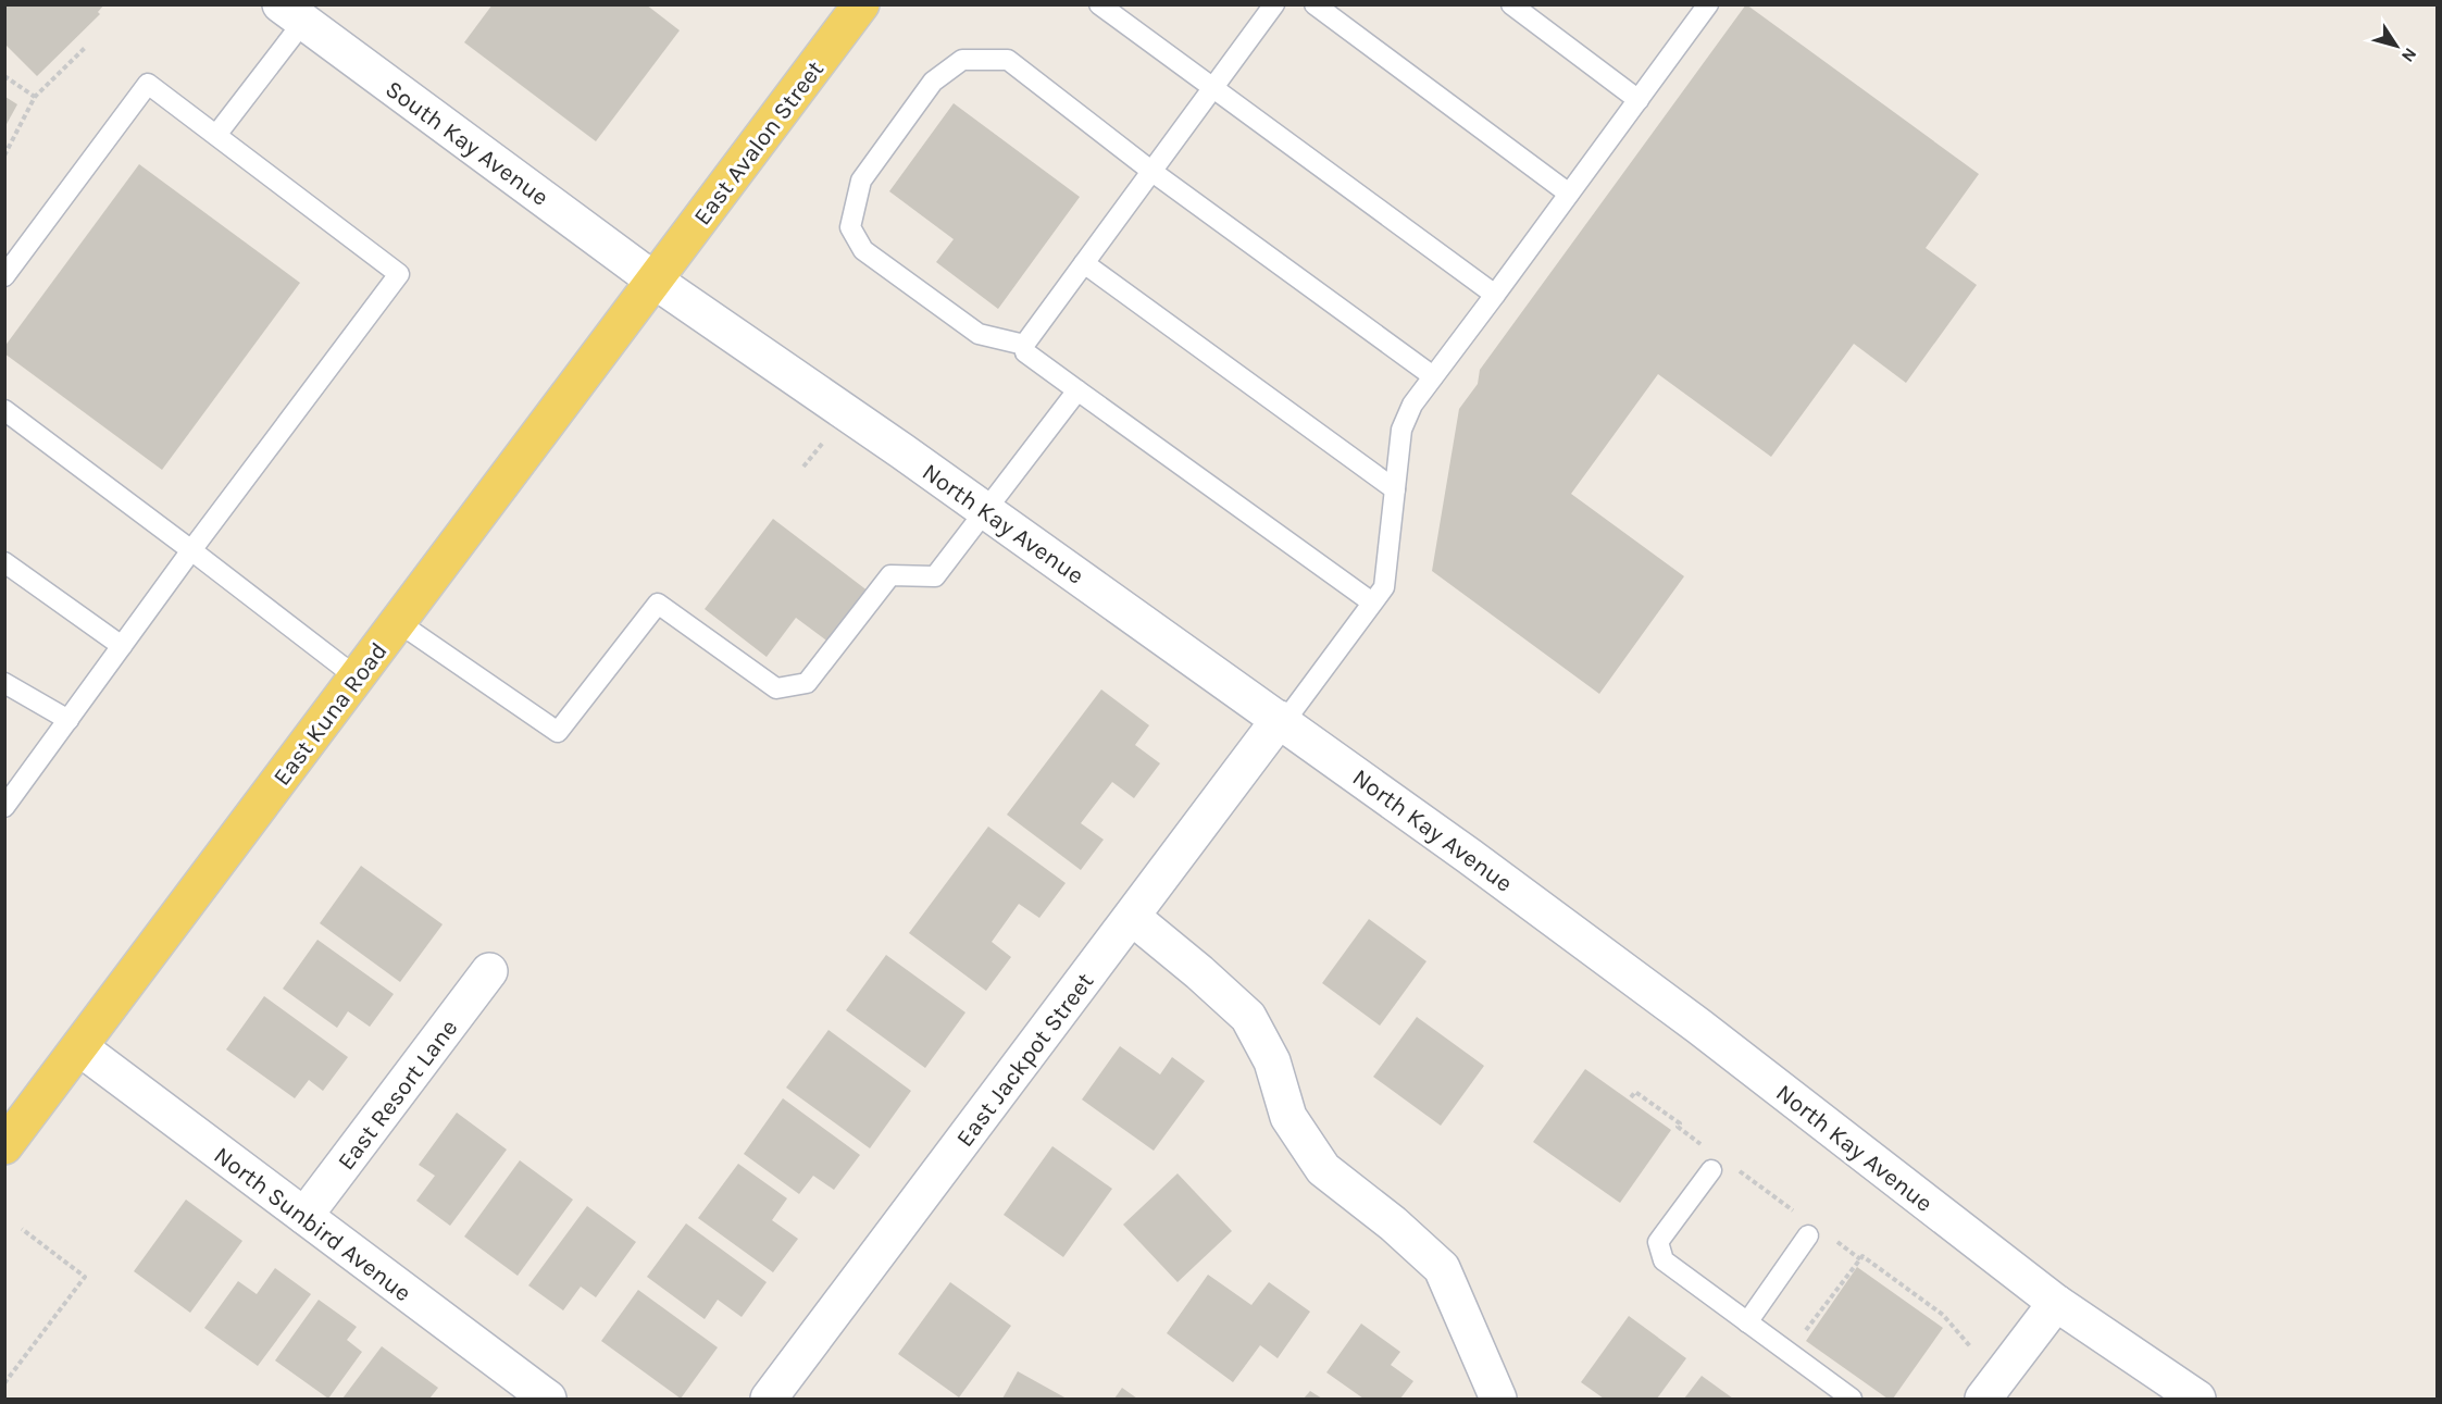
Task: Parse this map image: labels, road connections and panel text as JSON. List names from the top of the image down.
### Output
{
  "streets": {
    "main road": ["East Avalon Street", "East Kuna Road"],
    "street": [
      "South Kay Avenue",
      "North Kay Avenue",
      "East Jackpot Street",
      "East Resort Lane",
      "North Sunbird Avenue"
    ]
  },
  "crossings": [
    ["South Kay Avenue", "East Avalon Street"],
    ["South Kay Avenue", "North Kay Avenue"],
    ["South Kay Avenue", "East Kuna Road"],
    ["East Avalon Street", "North Kay Avenue"],
    ["East Avalon Street", "East Kuna Road"],
    ["North Kay Avenue", "East Kuna Road"],
    ["North Kay Avenue", "East Jackpot Street"],
    ["East Kuna Road", "North Sunbird Avenue"],
    ["East Resort Lane", "North Sunbird Avenue"]
  ],
  "north": "bottom right"
}
